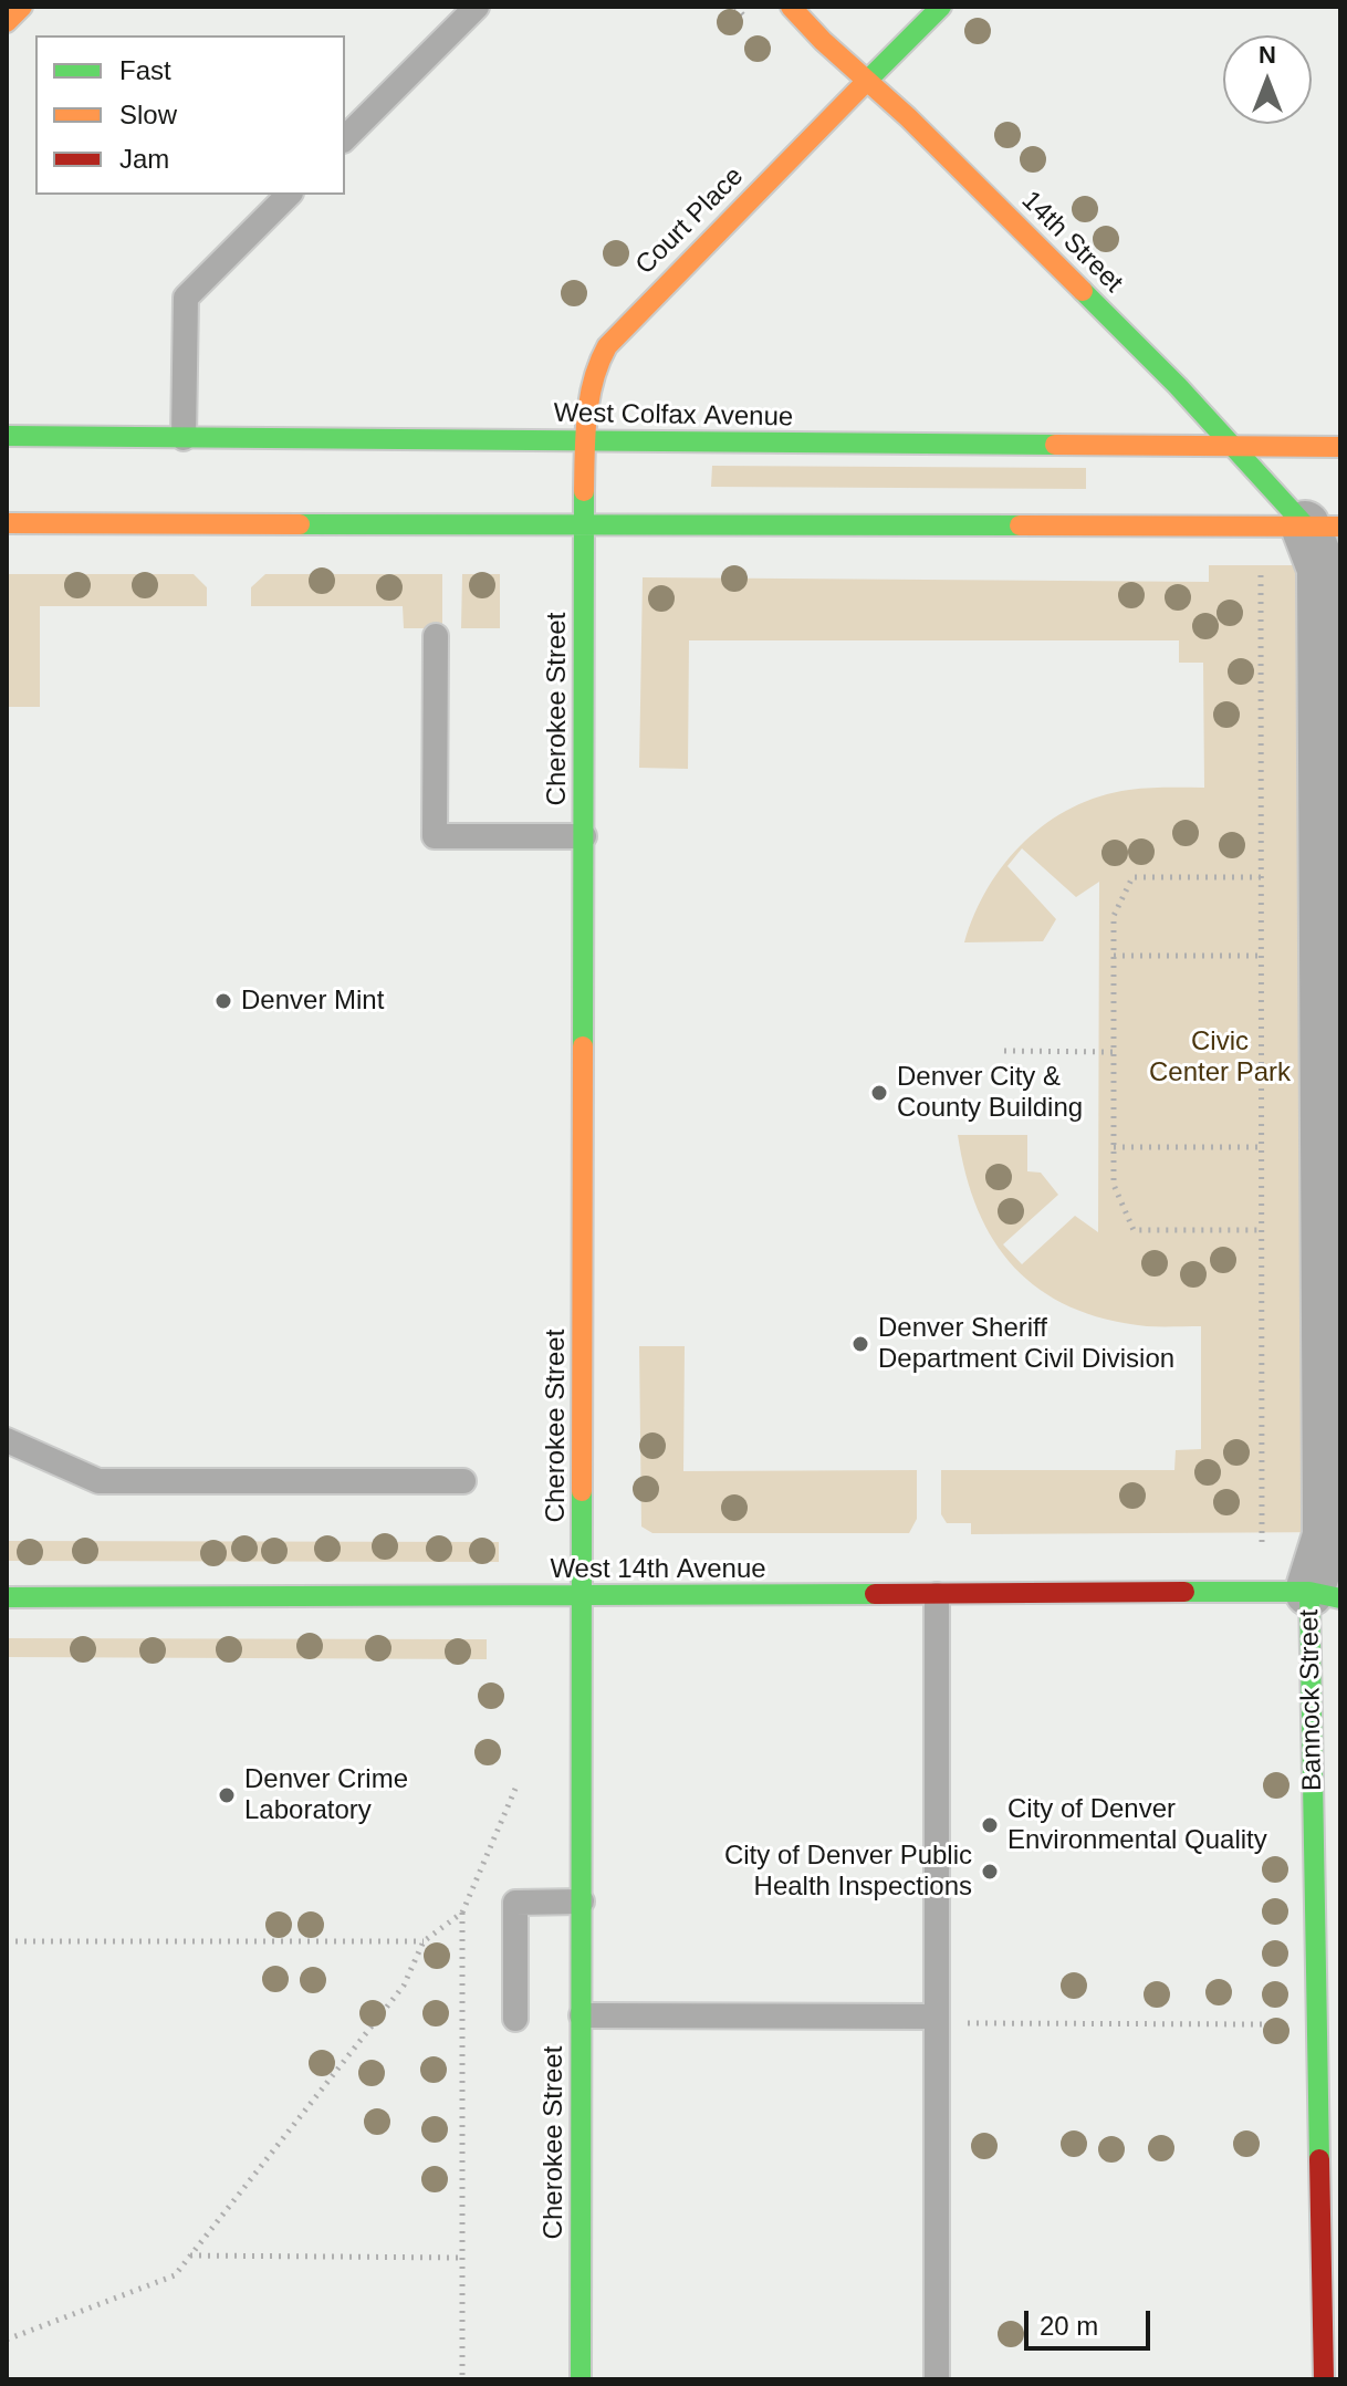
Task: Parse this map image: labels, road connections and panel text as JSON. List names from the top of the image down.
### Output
{
  "streets": {
    "main road": [
      "Court Place",
      "14th Street",
      "West Colfax Avenue",
      "Cherokee Street",
      "West 14th Avenue",
      "Bannock Street"
    ]
  },
  "crossings": [
    ["Court Place", "14th Street"],
    ["Court Place", "West Colfax Avenue"],
    ["Court Place", "Cherokee Street"],
    ["14th Street", "West Colfax Avenue"],
    ["14th Street", "Bannock Street"],
    ["Cherokee Street", "West 14th Avenue"],
    ["West 14th Avenue", "Bannock Street"]
  ],
  "parks": ["Civic Center Park"],
  "places": [
    "Denver Mint",
    "Denver City & County Building",
    "Denver Sheriff Department Civil Division",
    "Denver Crime Laboratory",
    "City of Denver Environmental Quality",
    "City of Denver Public Health Inspections"
  ],
  "legend": ["Fast", "Slow", "Jam"],
  "scale_bar": "20 m",
  "north": "top"
}
